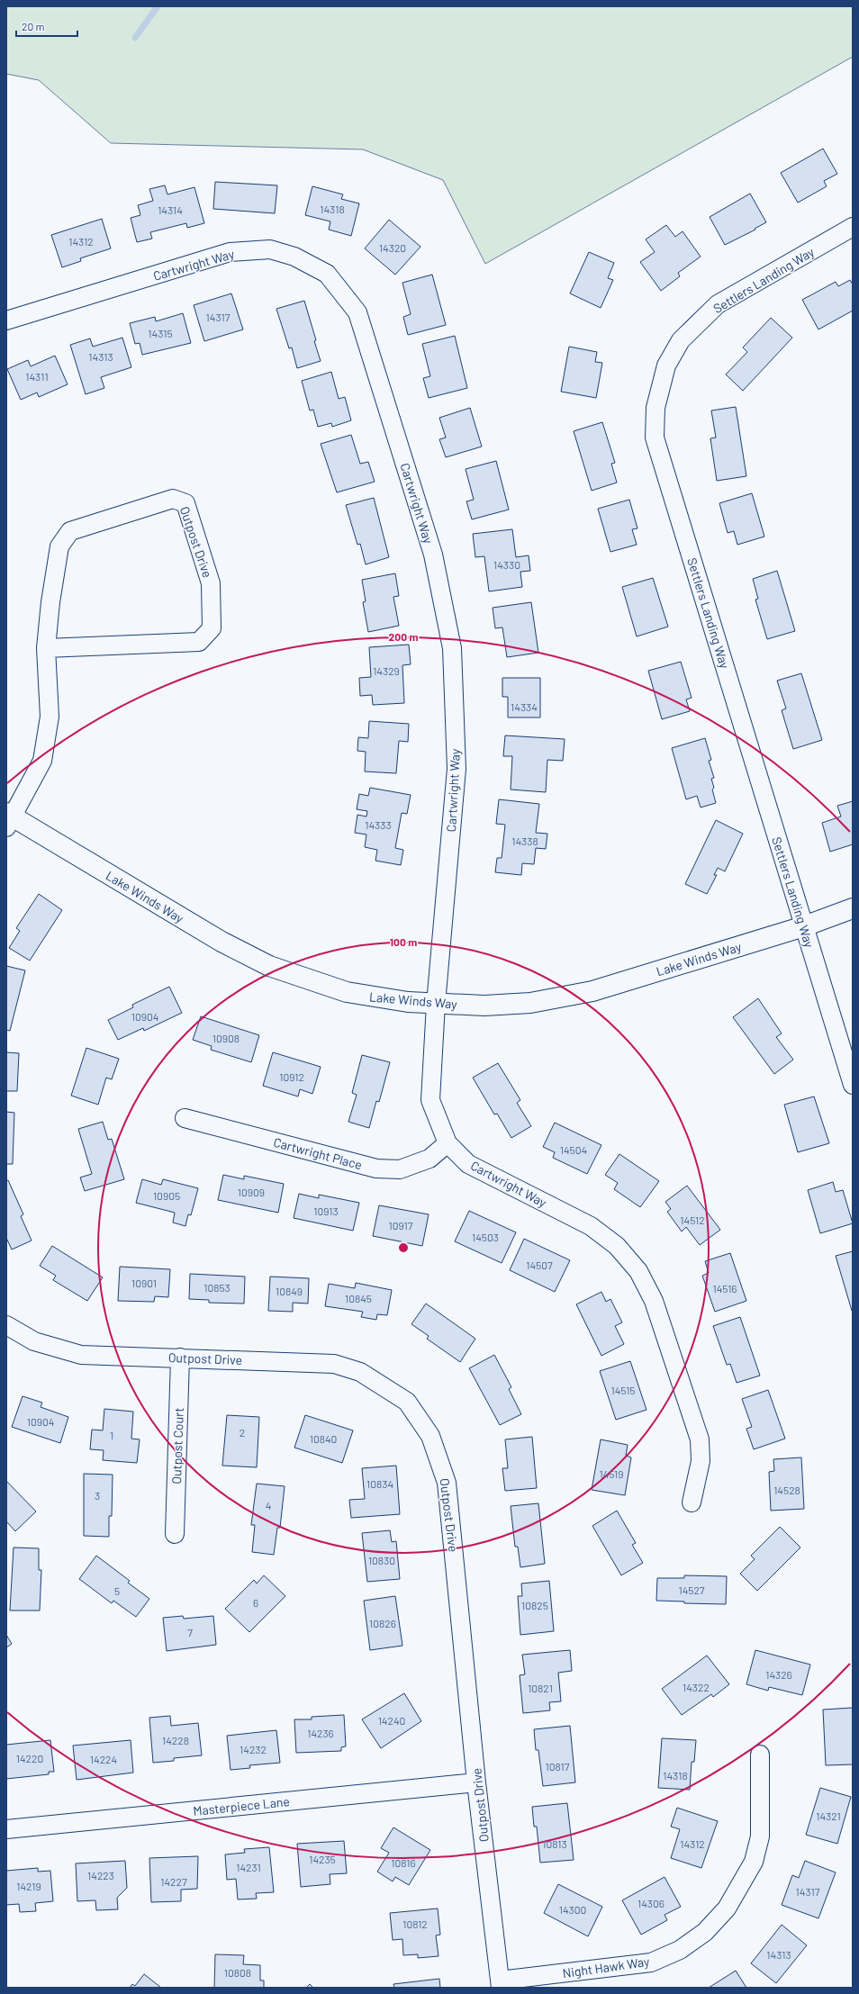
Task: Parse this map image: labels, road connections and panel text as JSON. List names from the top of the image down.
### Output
{
  "streets": {
    "street": [
      "Cartwright Way",
      "Settlers Landing Way",
      "Outpost Drive",
      "Lake Winds Way",
      "Cartwright Place",
      "Outpost Court",
      "Masterpiece Lane",
      "Night Hawk Way"
    ]
  },
  "crossings": [
    ["Cartwright Way", "Lake Winds Way"],
    ["Cartwright Way", "Cartwright Place"],
    ["Settlers Landing Way", "Lake Winds Way"],
    ["Outpost Drive", "Lake Winds Way"],
    ["Outpost Drive", "Outpost Court"],
    ["Outpost Drive", "Masterpiece Lane"],
    ["Outpost Drive", "Night Hawk Way"]
  ],
  "house_numbers": [
    "14318",
    "14314",
    "14312",
    "14320",
    "14317",
    "14315",
    "14313",
    "14311",
    "14330",
    "14329",
    "14334",
    "14333",
    "14338",
    "10904",
    "10908",
    "10912",
    "14504",
    "10909",
    "10905",
    "10913",
    "14512",
    "10917",
    "14503",
    "14507",
    "10901",
    "10853",
    "14516",
    "10849",
    "10845",
    "14515",
    "10904",
    "2",
    "1",
    "10840",
    "14519",
    "10834",
    "14528",
    "3",
    "4",
    "10830",
    "14527",
    "5",
    "6",
    "10825",
    "10826",
    "7",
    "14326",
    "14322",
    "10821",
    "14240",
    "14236",
    "14228",
    "14232",
    "14220",
    "14224",
    "10817",
    "14318",
    "14321",
    "10813",
    "14312",
    "14235",
    "10816",
    "14231",
    "14223",
    "14227",
    "14219",
    "14317",
    "14306",
    "14300",
    "10812",
    "14313",
    "10808"
  ],
  "scale_bar": "20 m",
  "rings": ["200 m", "100 m"]
}
